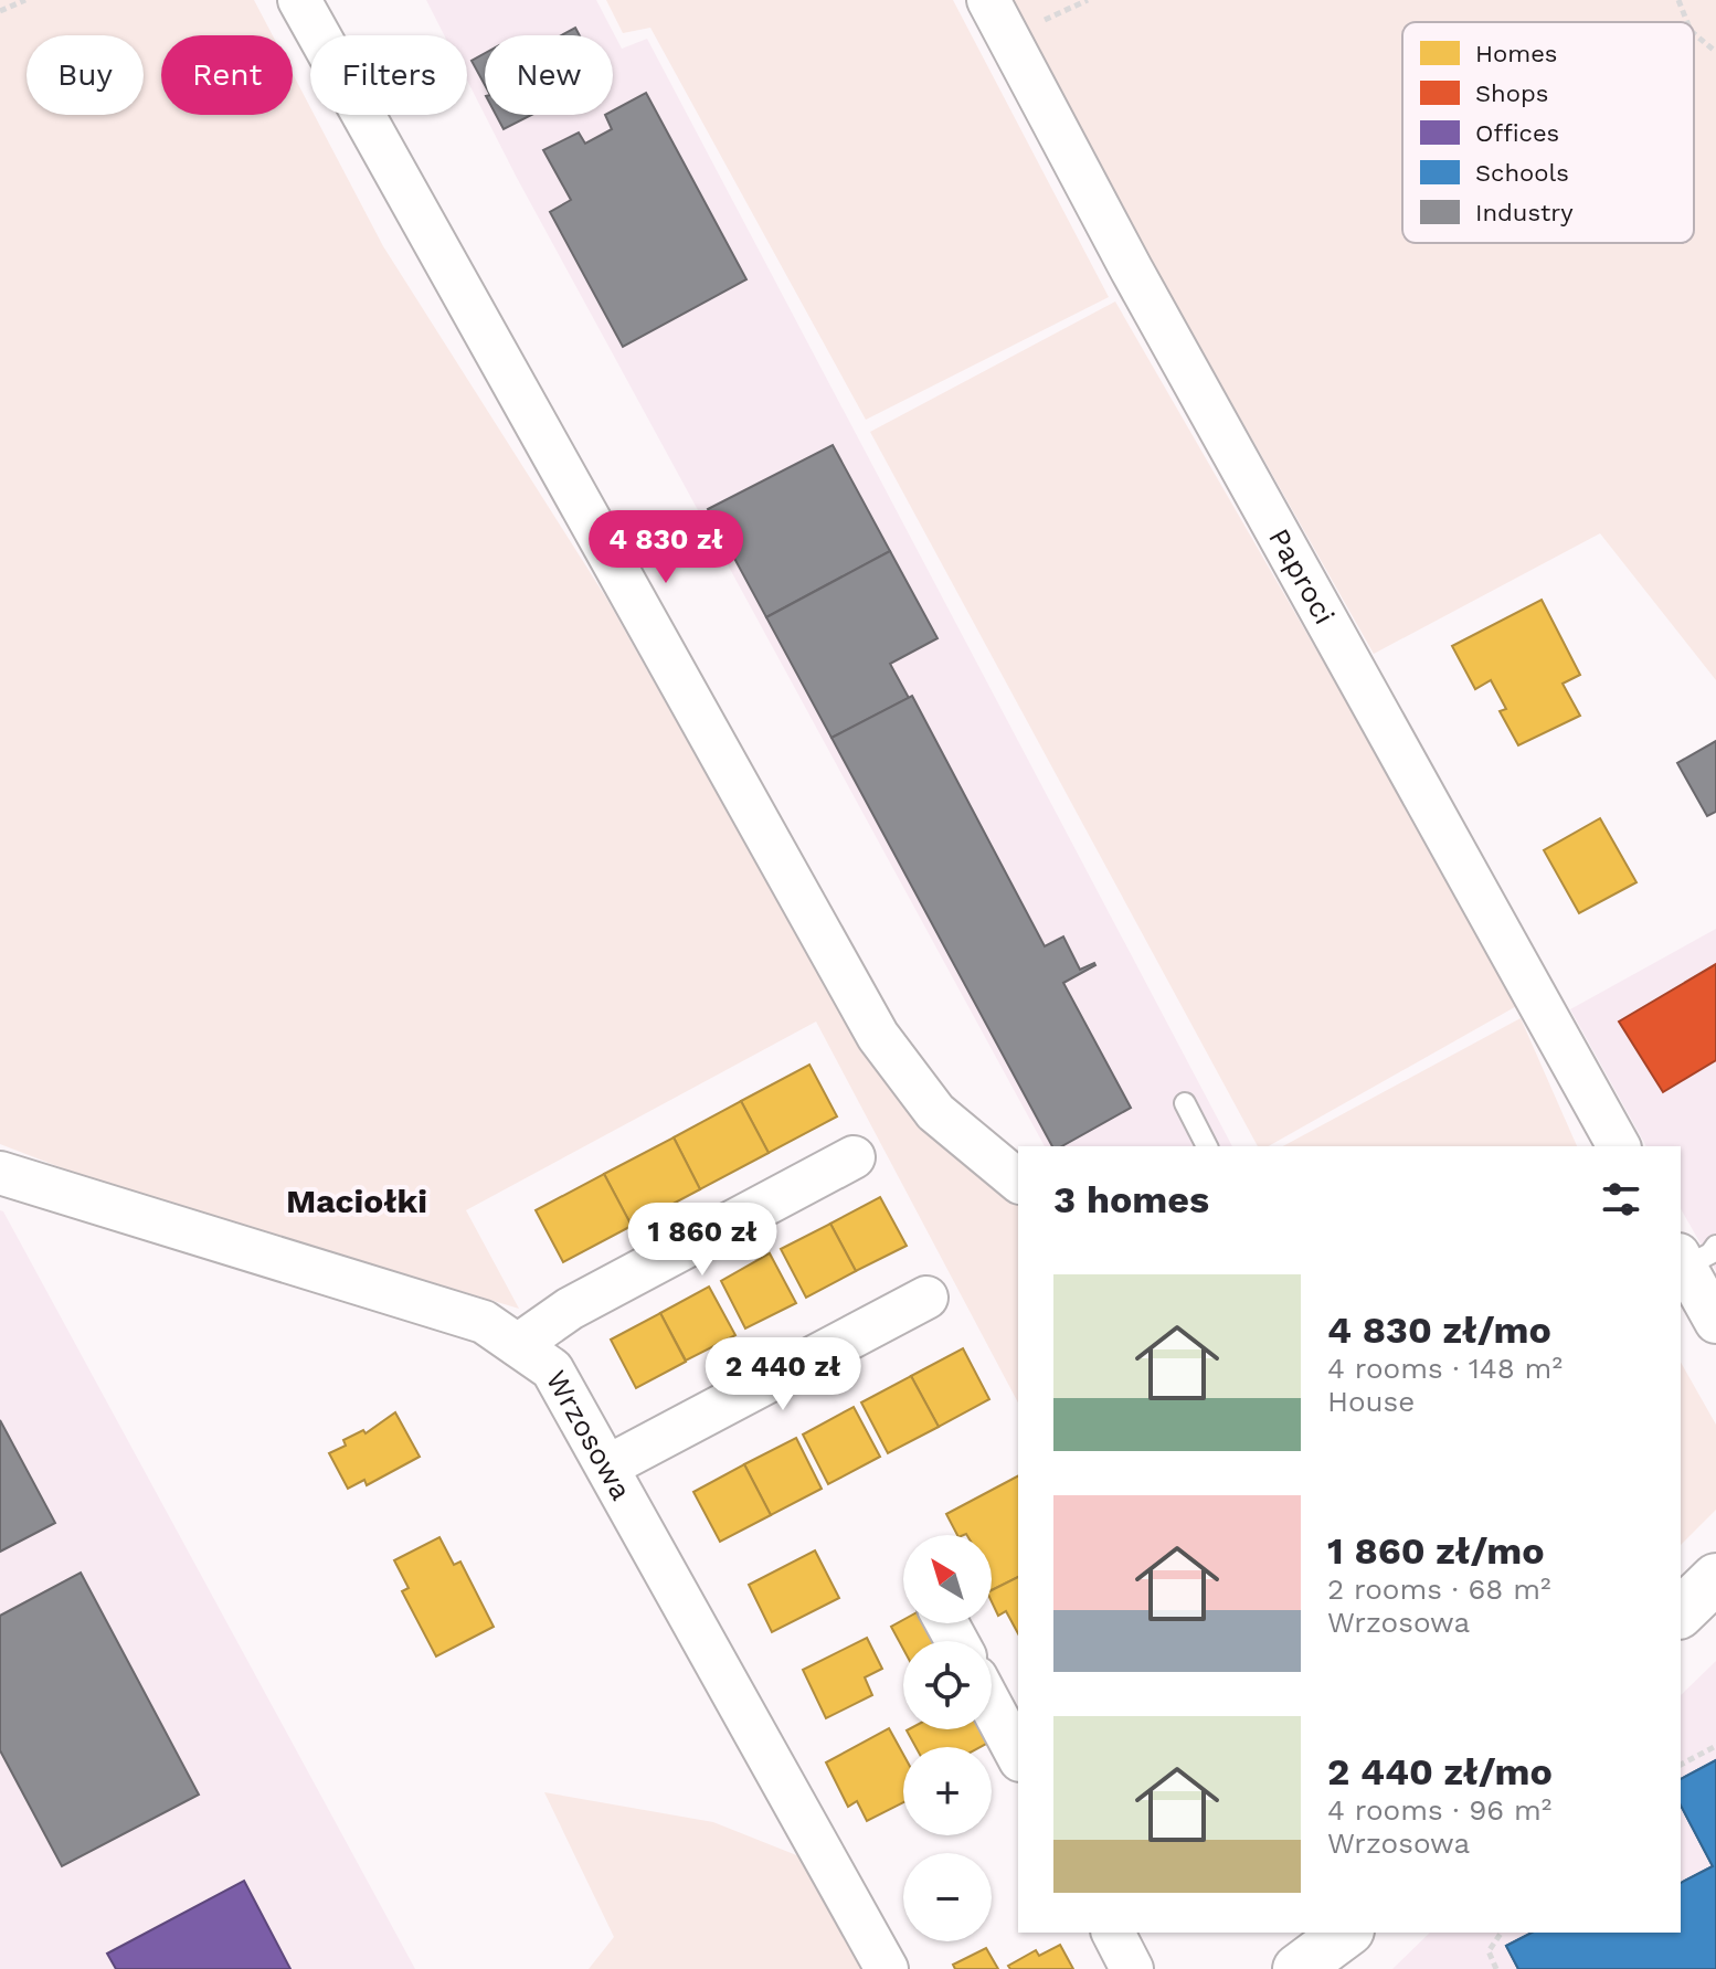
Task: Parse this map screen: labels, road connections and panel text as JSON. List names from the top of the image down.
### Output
{
  "streets": {
    "street": ["Paproci", "Wrzosowa"]
  },
  "districts": ["Maciołki"],
  "legend": [
    "Homes",
    "Shops",
    "Offices",
    "Schools",
    "Industry"
  ],
  "north": "top left",
  "page": {
    "chip": [
      "Buy",
      "Rent",
      "Filters",
      "New"
    ],
    "price": ["4 830 zł", "1 860 zł", "2 440 zł"],
    "heading": "3 homes",
    "list": [
      {
        "name": "4 830 zł/mo",
        "note": "4 rooms · 148 m² · House"
      },
      {
        "name": "1 860 zł/mo",
        "note": "2 rooms · 68 m² · Wrzosowa"
      },
      {
        "name": "2 440 zł/mo",
        "note": "4 rooms · 96 m² · Wrzosowa"
      }
    ],
    "map_buttons": ["+", "−"]
  }
}
